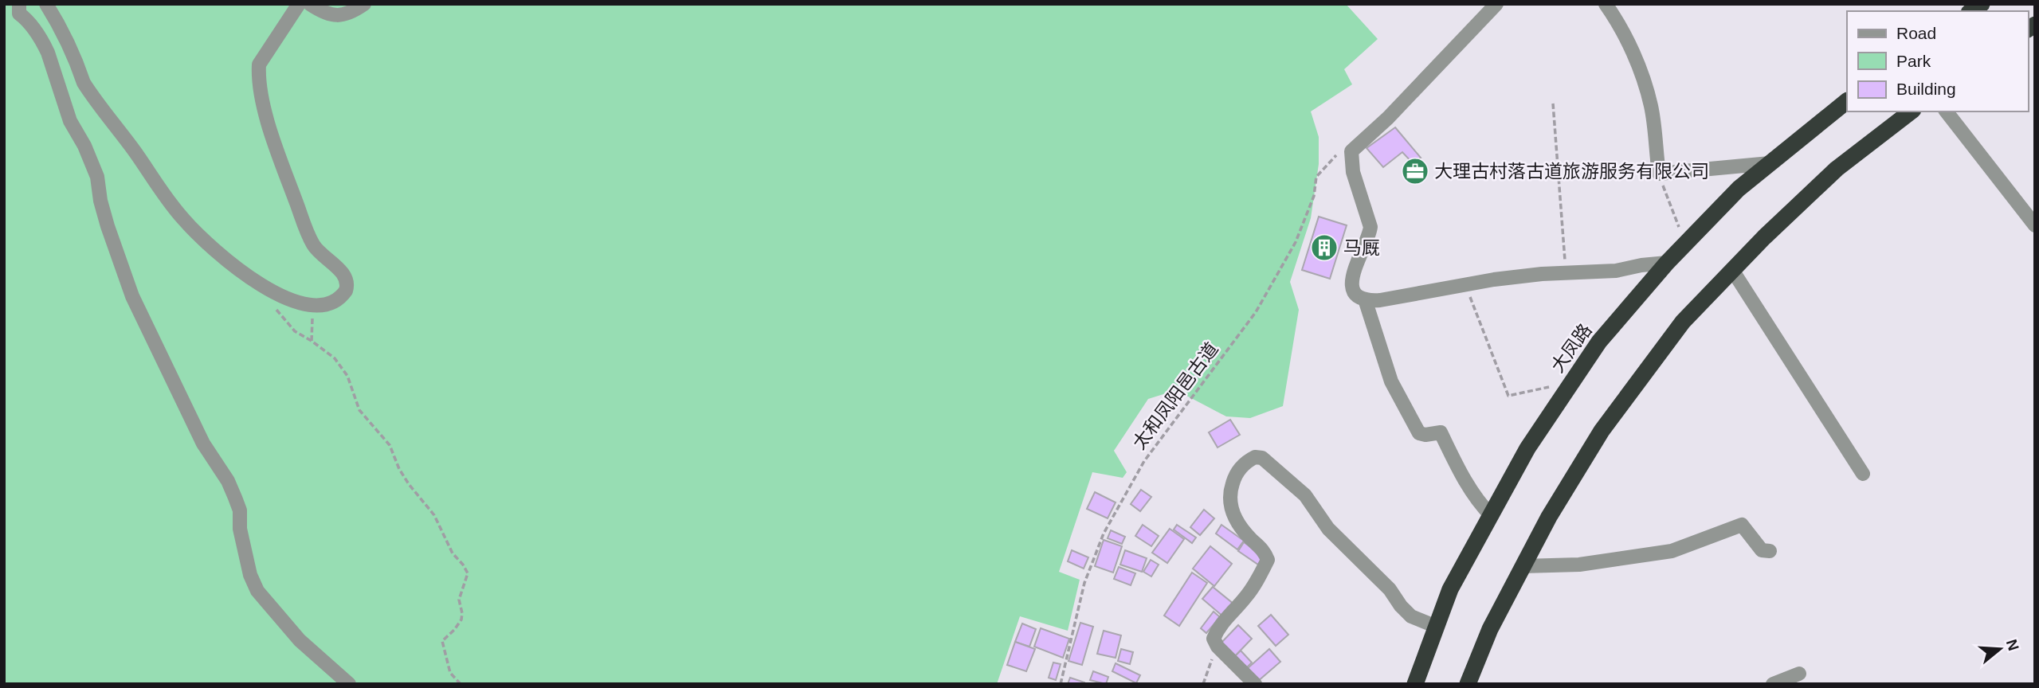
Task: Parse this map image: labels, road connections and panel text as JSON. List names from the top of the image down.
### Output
{
  "streets": {
    "highway": ["大凤路"],
    "path": ["太和凤阳邑古道"]
  },
  "places": {
    "office": ["大理古村落古道旅游服务有限公司"],
    "building": ["马厩"]
  },
  "legend": ["Road", "Park", "Building"],
  "north": "right"
}
